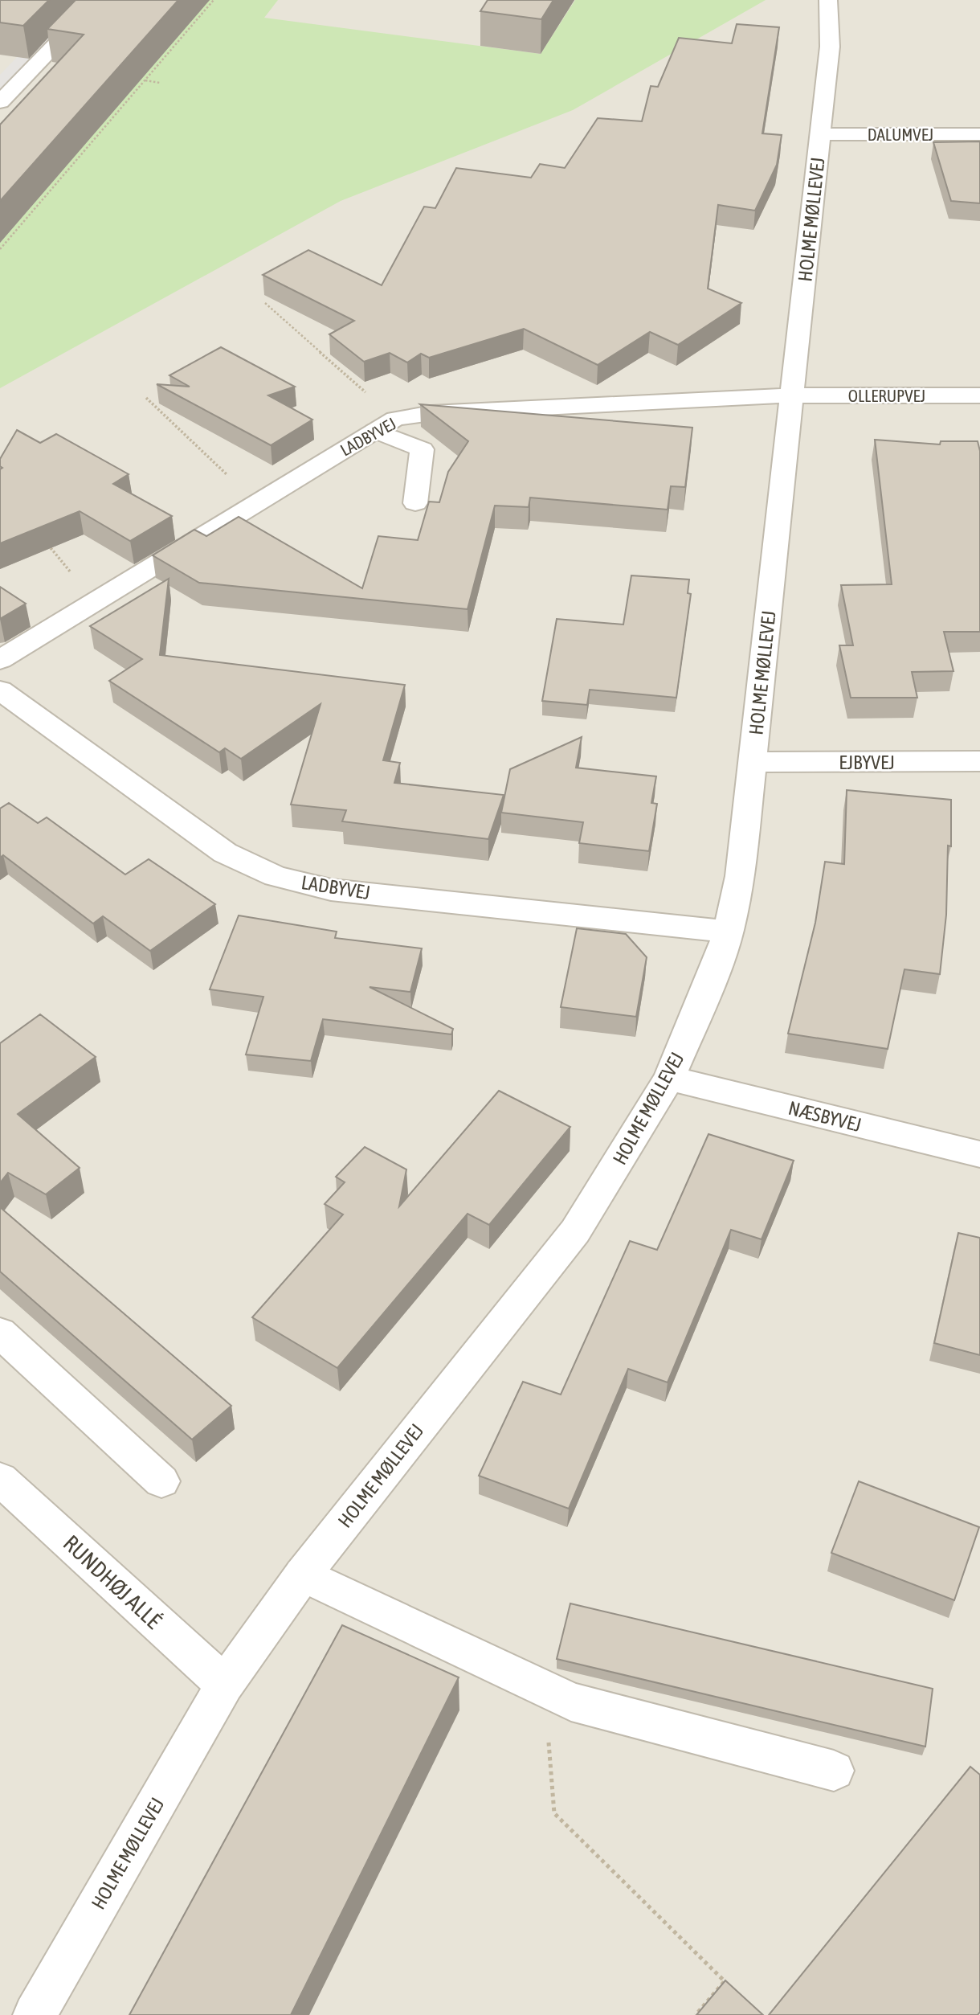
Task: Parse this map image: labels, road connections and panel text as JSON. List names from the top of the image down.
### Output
{
  "streets": {
    "street": [
      "DALUMVEJ",
      "HOLME MØLLEVEJ",
      "OLLERUPVEJ",
      "LADBYVEJ",
      "EJBYVEJ",
      "NÆSBYVEJ",
      "RUNDHØJ ALLÉ"
    ]
  },
  "crossings": [
    ["DALUMVEJ", "HOLME MØLLEVEJ"],
    ["HOLME MØLLEVEJ", "OLLERUPVEJ"],
    ["HOLME MØLLEVEJ", "LADBYVEJ"],
    ["HOLME MØLLEVEJ", "EJBYVEJ"],
    ["HOLME MØLLEVEJ", "NÆSBYVEJ"],
    ["HOLME MØLLEVEJ", "RUNDHØJ ALLÉ"],
    ["OLLERUPVEJ", "LADBYVEJ"]
  ]
}
